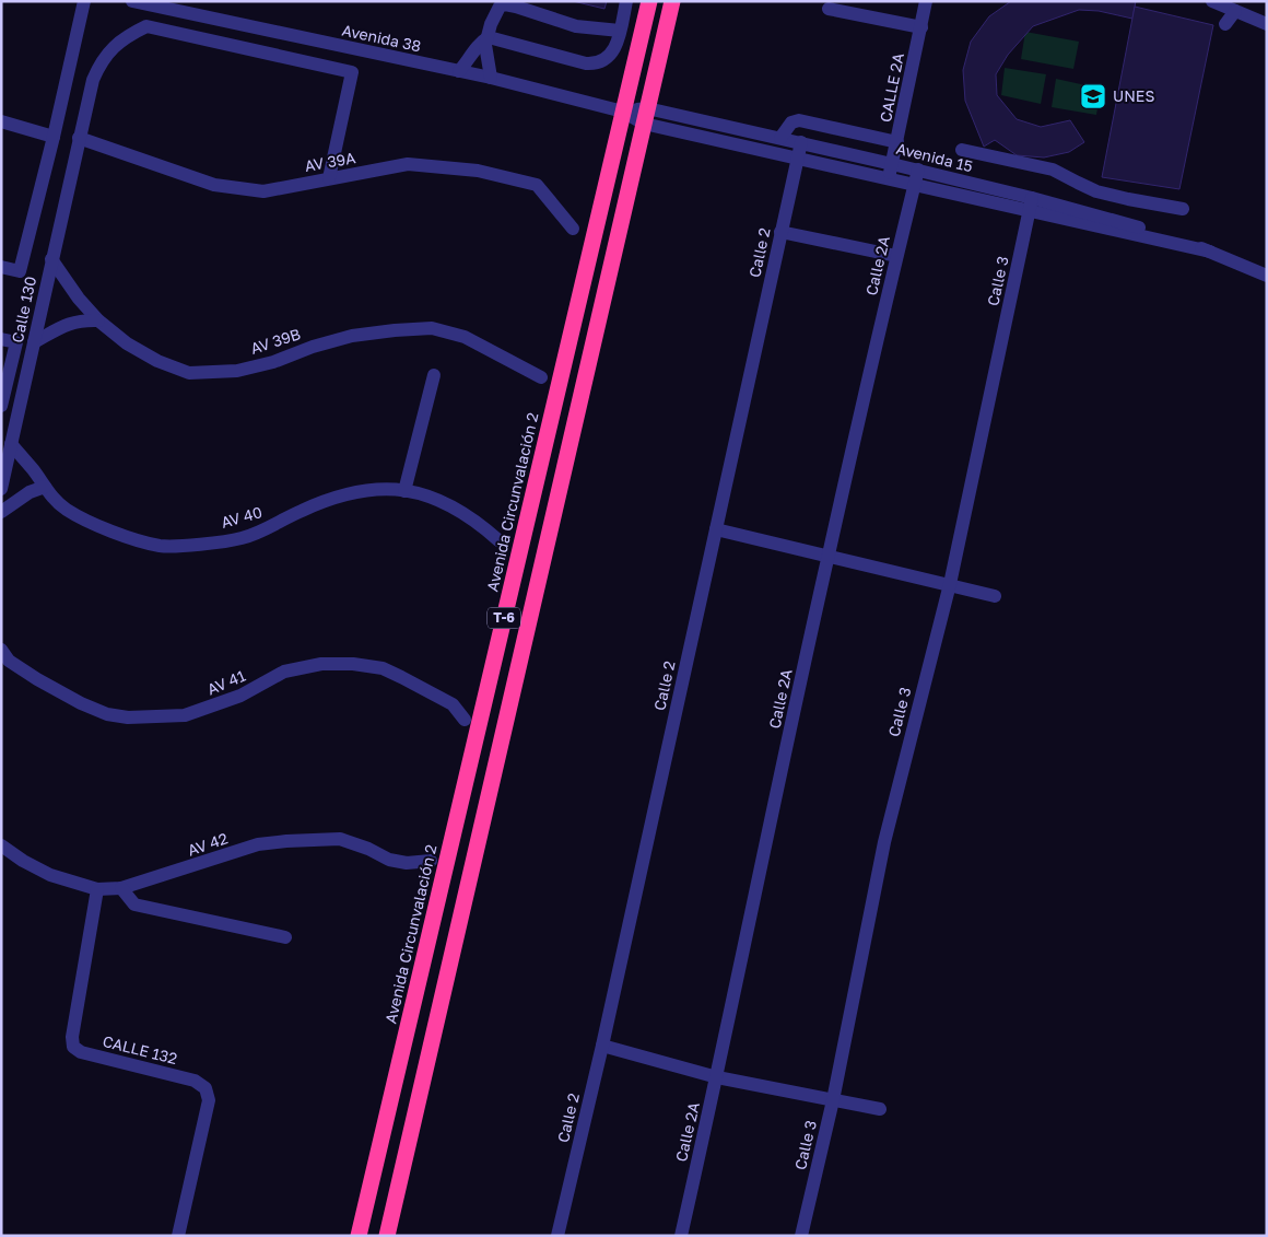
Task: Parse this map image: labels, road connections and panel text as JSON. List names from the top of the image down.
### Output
{
  "streets": {
    "highway": ["Avenida Circunvalación 2", "T-6"],
    "street": [
      "Avenida 38",
      "CALLE 2A",
      "Avenida 15",
      "AV 39A",
      "Calle 2",
      "Calle 2A",
      "Calle 3",
      "Calle 130",
      "AV 39B",
      "AV 40",
      "AV 41",
      "AV 42",
      "CALLE 132"
    ]
  },
  "crossings": [
    ["Avenida 38", "Avenida 15"],
    ["Avenida 38", "Avenida Circunvalación 2"],
    ["Avenida 38", "T-6"],
    ["CALLE 2A", "Avenida 15"],
    ["Avenida 15", "Calle 2"],
    ["Avenida 15", "Calle 2A"],
    ["Avenida 15", "Calle 3"],
    ["Avenida 15", "T-6"],
    ["AV 39A", "Calle 130"],
    ["Calle 130", "AV 39B"],
    ["Calle 130", "AV 40"],
    ["AV 42", "CALLE 132"]
  ],
  "places": {
    "school or university": ["UNES"]
  }
}
